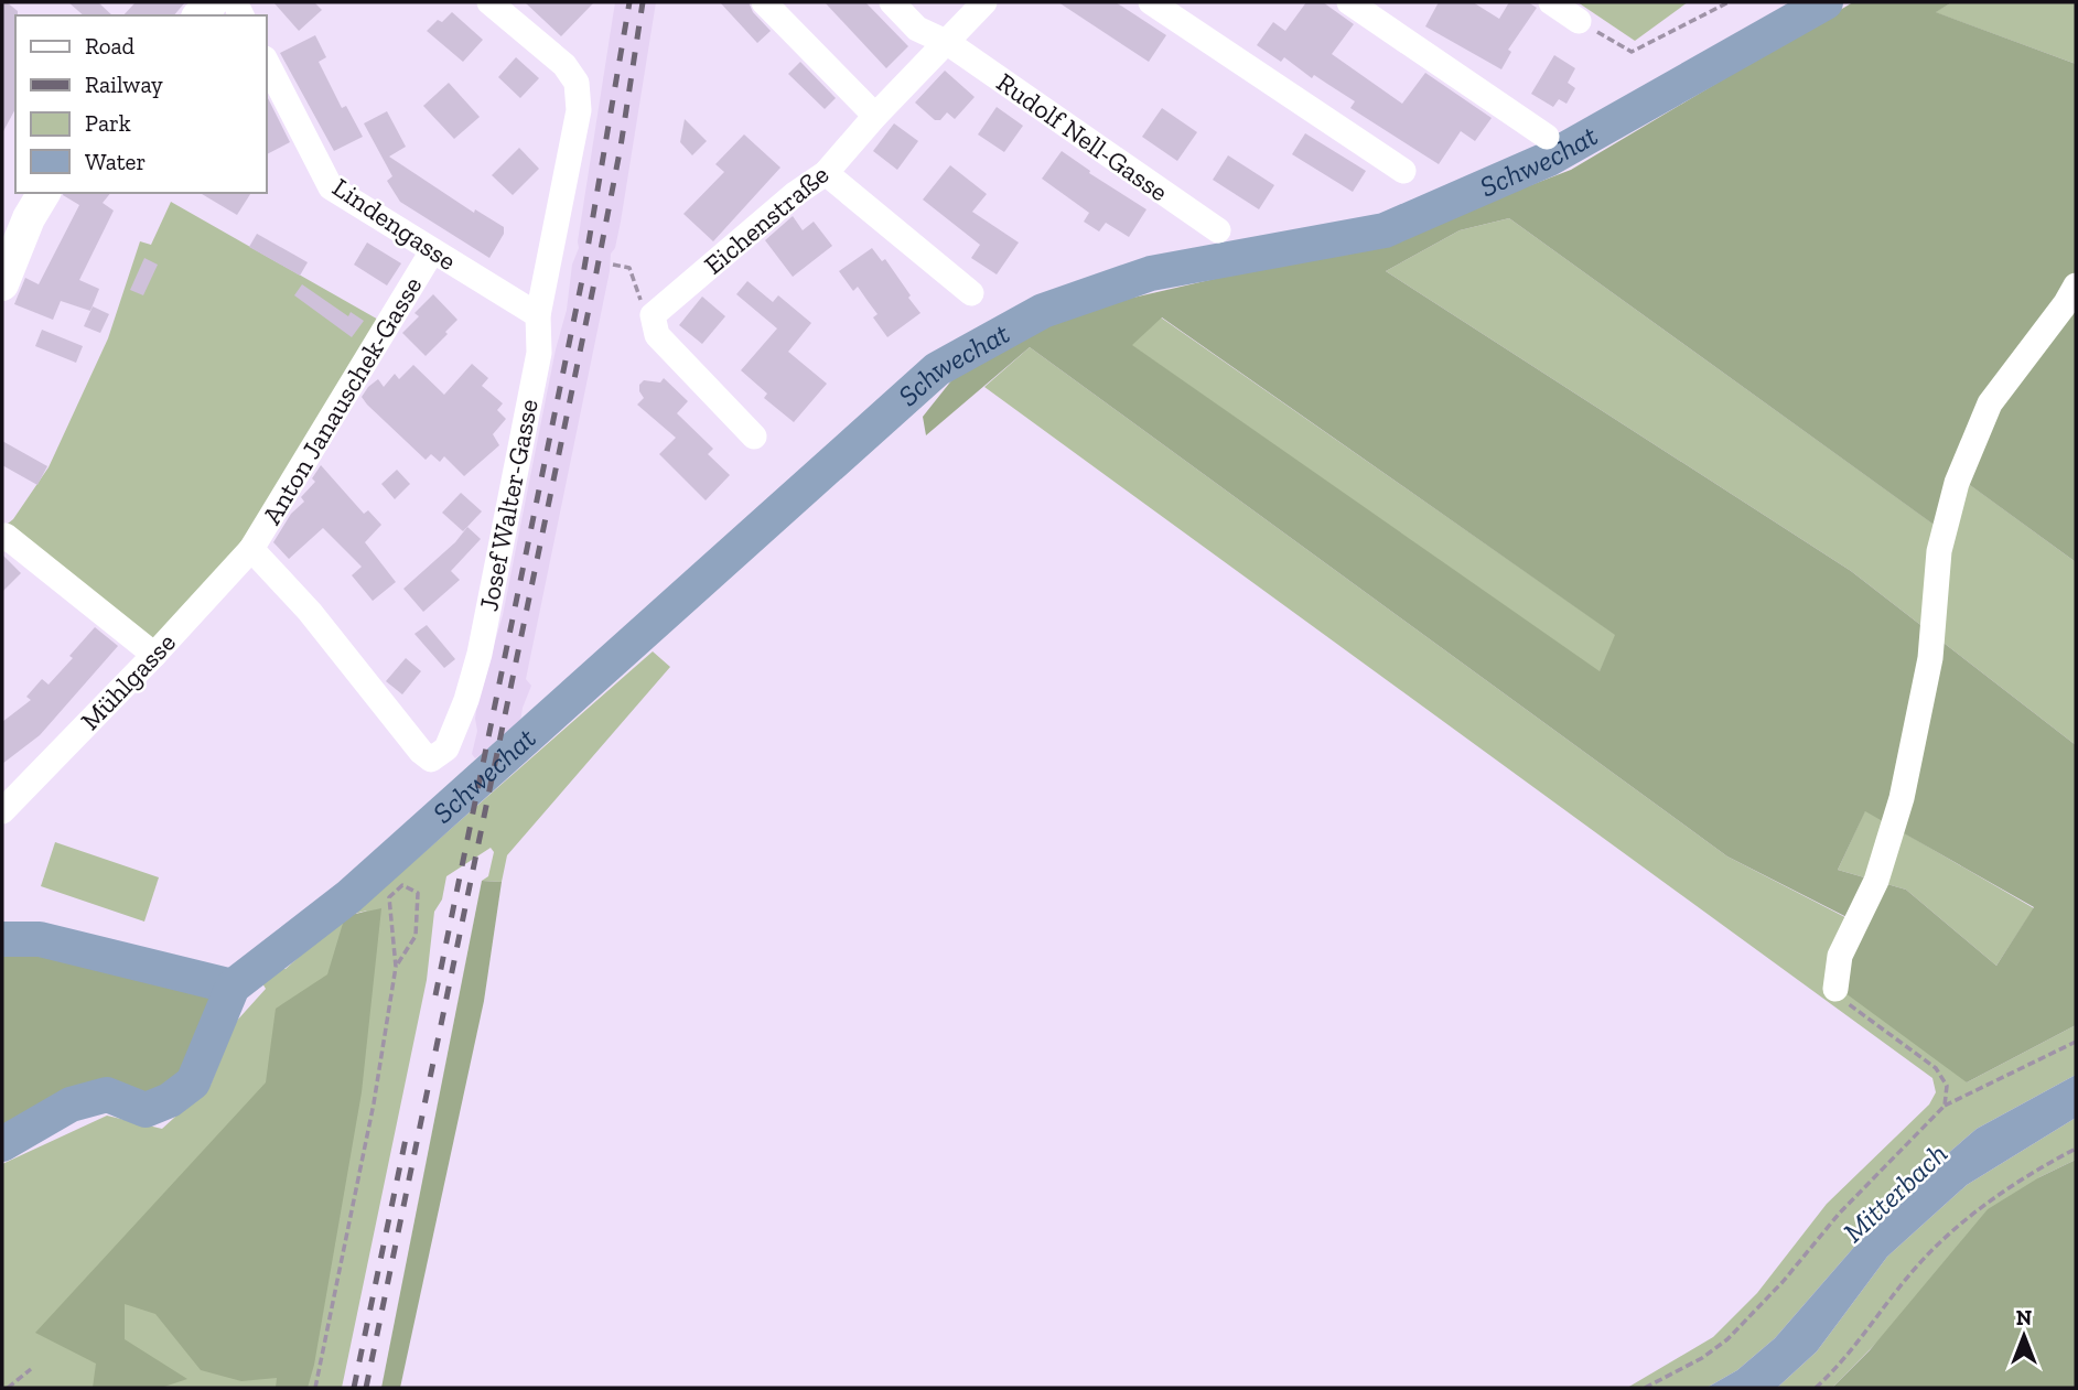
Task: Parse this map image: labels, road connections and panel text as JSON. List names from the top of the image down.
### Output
{
  "streets": {
    "street": [
      "Rudolf Nell-Gasse",
      "Eichenstraße",
      "Lindengasse",
      "Anton Janauschek-Gasse",
      "Josef Walter-Gasse",
      "Mühlgasse"
    ]
  },
  "crossings": [
    ["Rudolf Nell-Gasse", "Eichenstraße"],
    ["Lindengasse", "Anton Janauschek-Gasse"],
    ["Lindengasse", "Josef Walter-Gasse"],
    ["Anton Janauschek-Gasse", "Josef Walter-Gasse"],
    ["Anton Janauschek-Gasse", "Mühlgasse"],
    ["Josef Walter-Gasse", "Mühlgasse"]
  ],
  "water": ["Schwechat", "Mitterbach"],
  "legend": [
    "Road",
    "Railway",
    "Park",
    "Water"
  ],
  "north": "top"
}
